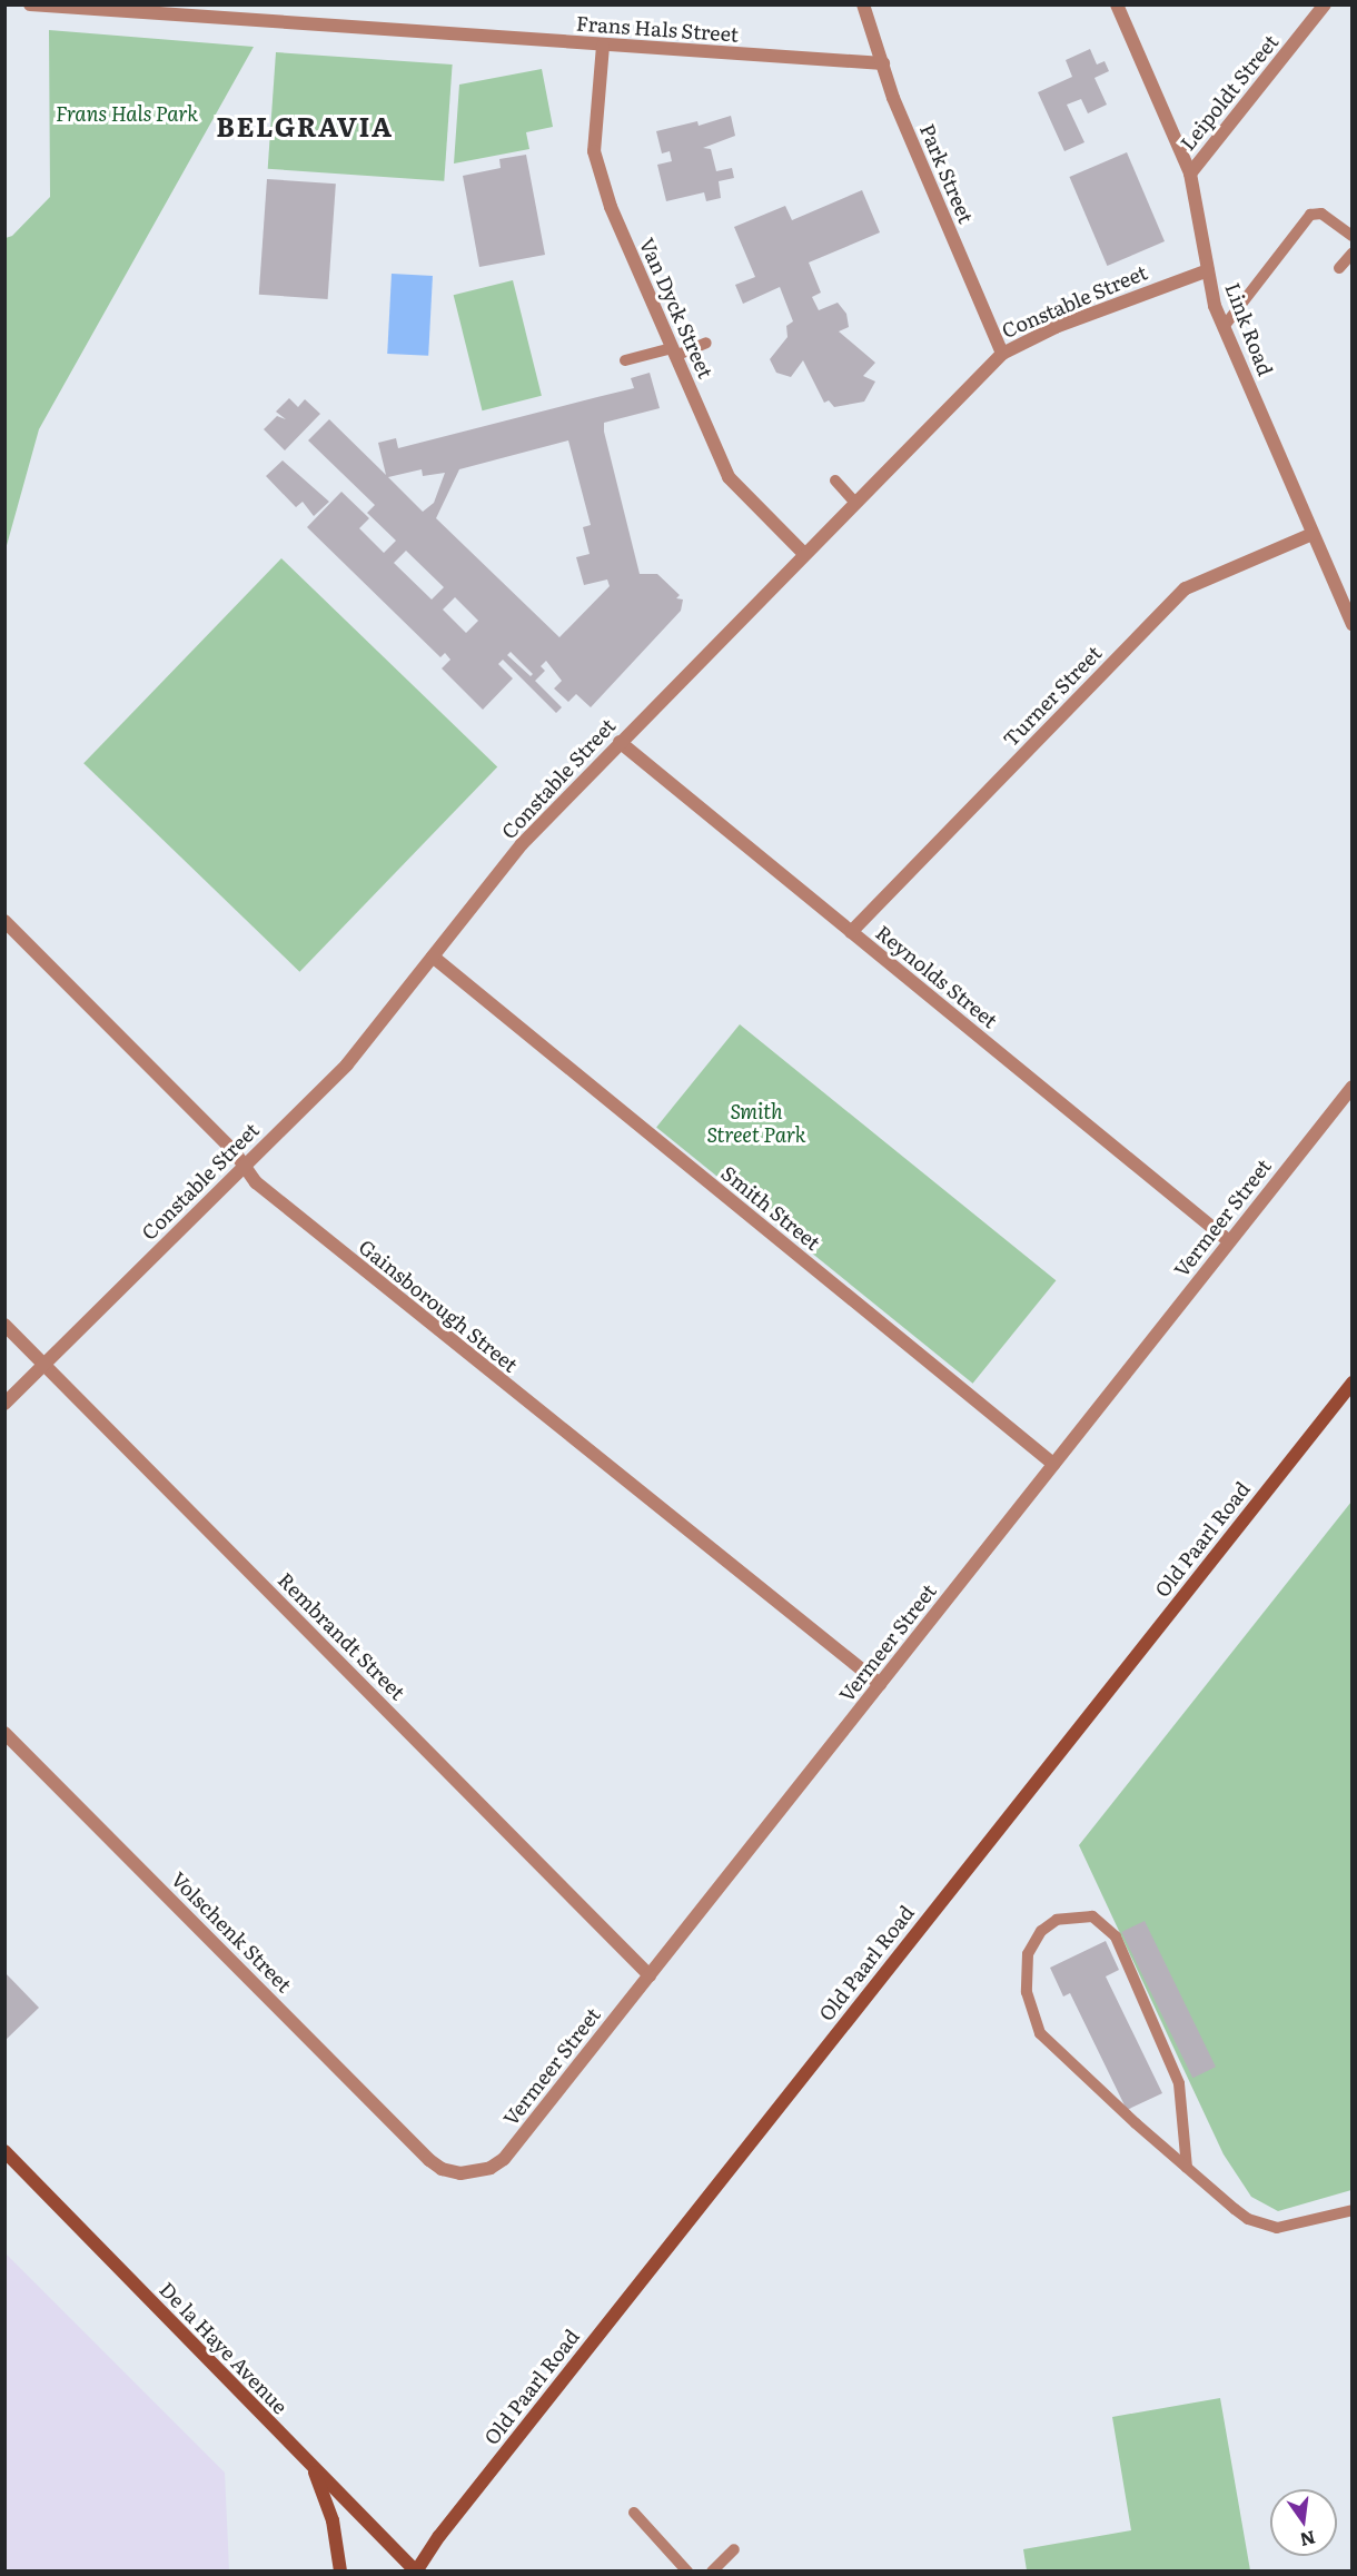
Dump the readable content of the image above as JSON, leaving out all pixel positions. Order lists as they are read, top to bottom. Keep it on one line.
{"streets":{"main road":["Old Paarl Road","De la Haye Avenue"],"street":["Frans Hals Street","Leipoldt Street","Park Street","Constable Street","Van Dyck Street","Link Road","Turner Street","Reynolds Street","Smith Street","Vermeer Street","Gainsborough Street","Rembrandt Street","Volschenk Street"]},"crossings":[["Frans Hals Street","Park Street"],["Frans Hals Street","Van Dyck Street"],["Leipoldt Street","Link Road"],["Park Street","Constable Street"],["Constable Street","Van Dyck Street"],["Constable Street","Link Road"],["Constable Street","Reynolds Street"],["Constable Street","Smith Street"],["Constable Street","Gainsborough Street"],["Constable Street","Rembrandt Street"],["Link Road","Turner Street"],["Turner Street","Reynolds Street"],["Reynolds Street","Vermeer Street"],["Smith Street","Vermeer Street"],["Vermeer Street","Gainsborough Street"],["Vermeer Street","Rembrandt Street"],["Vermeer Street","Volschenk Street"],["Old Paarl Road","De la Haye Avenue"]],"districts":["BELGRAVIA"],"parks":["Frans Hals Park","Smith Street Park"],"north":"bottom"}
